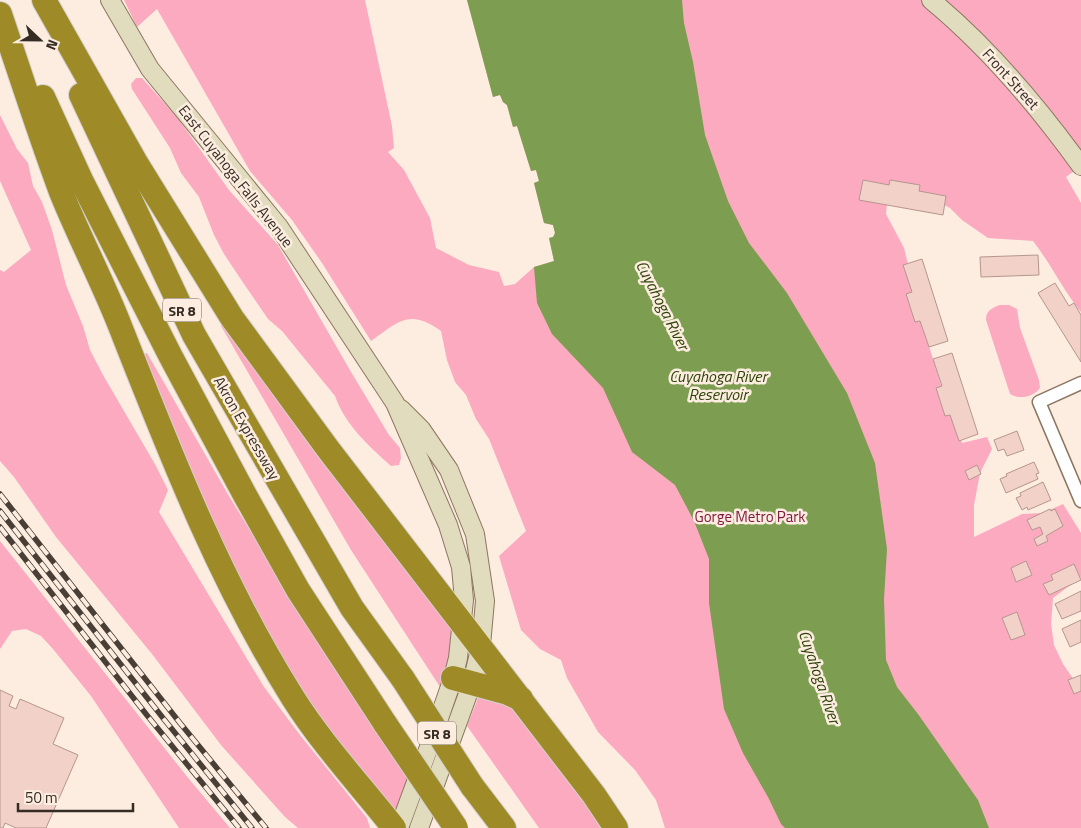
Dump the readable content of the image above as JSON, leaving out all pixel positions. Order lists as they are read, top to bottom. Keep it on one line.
{"streets":{"highway":["SR 8","Akron Expressway"],"street":["Front Street","East Cuyahoga Falls Avenue"]},"water":["Cuyahoga River","Cuyahoga River Reservoir"],"parks":["Gorge Metro Park"],"scale_bar":"50 m","north":"right"}
